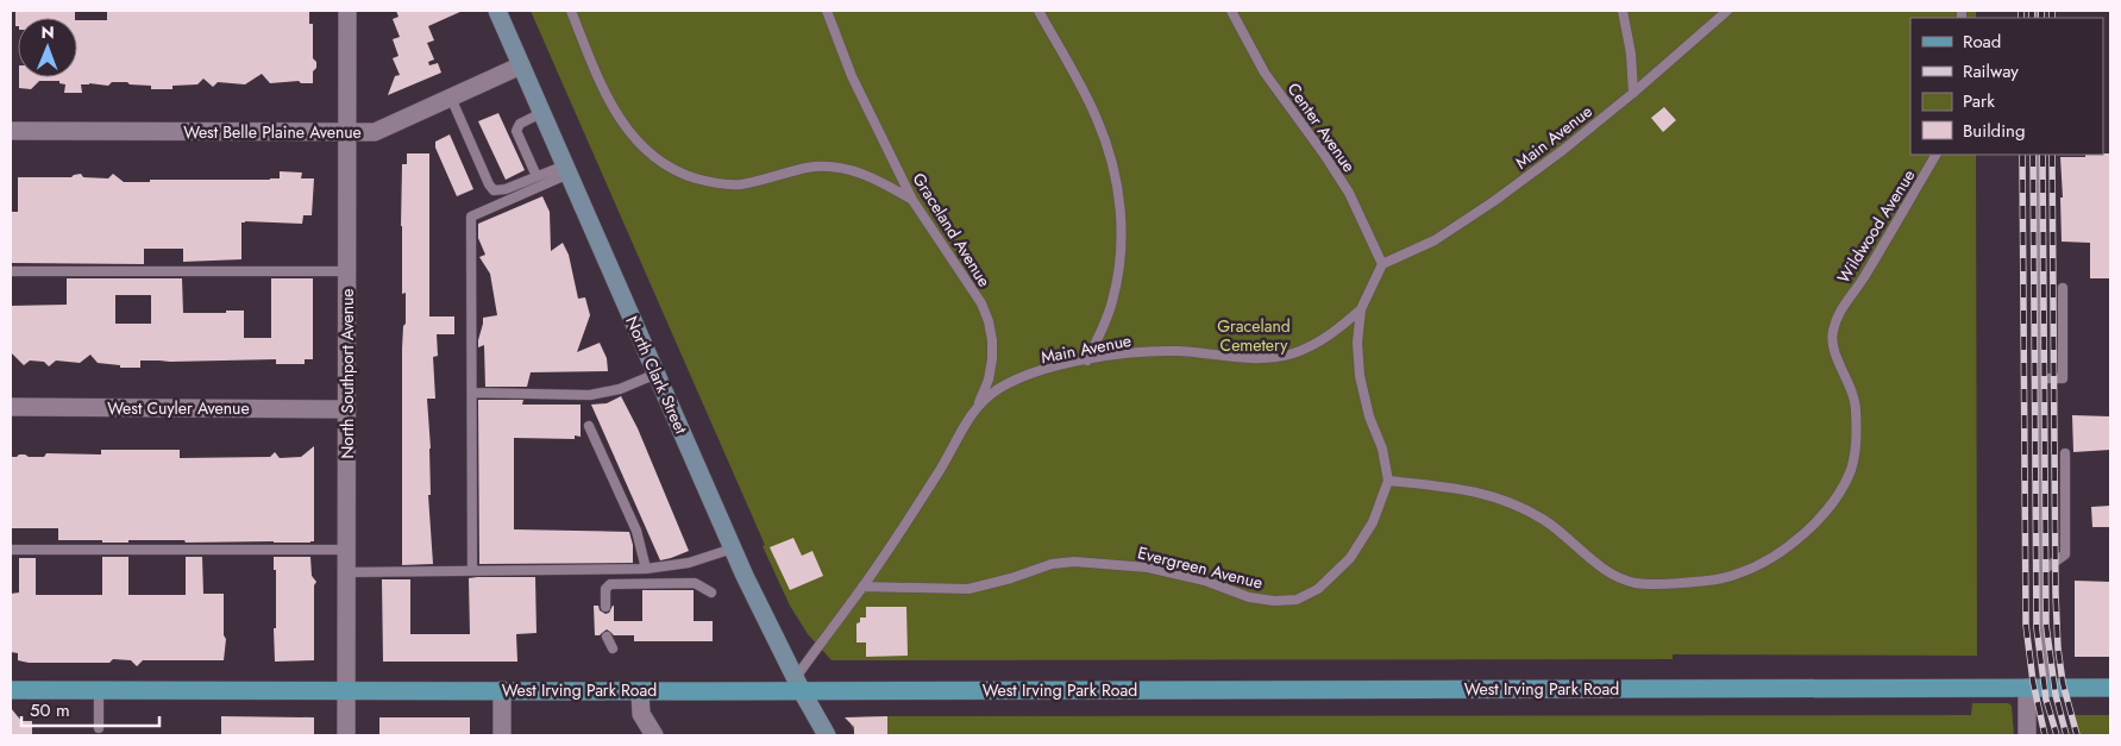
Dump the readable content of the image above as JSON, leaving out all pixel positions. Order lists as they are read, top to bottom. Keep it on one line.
{"streets":{"main road":["North Clark Street","West Irving Park Road"],"street":["West Belle Plaine Avenue","North Southport Avenue","West Cuyler Avenue"],"lane":["Center Avenue","Main Avenue","Wildwood Avenue","Graceland Avenue","Evergreen Avenue"]},"crossings":[["Center Avenue","Main Avenue"],["West Belle Plaine Avenue","North Southport Avenue"],["West Belle Plaine Avenue","North Clark Street"],["Main Avenue","Graceland Avenue"],["Main Avenue","North Clark Street"],["Main Avenue","Evergreen Avenue"],["Main Avenue","West Irving Park Road"],["Wildwood Avenue","Evergreen Avenue"],["North Southport Avenue","West Cuyler Avenue"],["North Southport Avenue","West Irving Park Road"],["North Clark Street","West Irving Park Road"]],"parks":["Graceland Cemetery"],"legend":["Road","Railway","Park","Building"],"scale_bar":"50 m","north":"top"}
